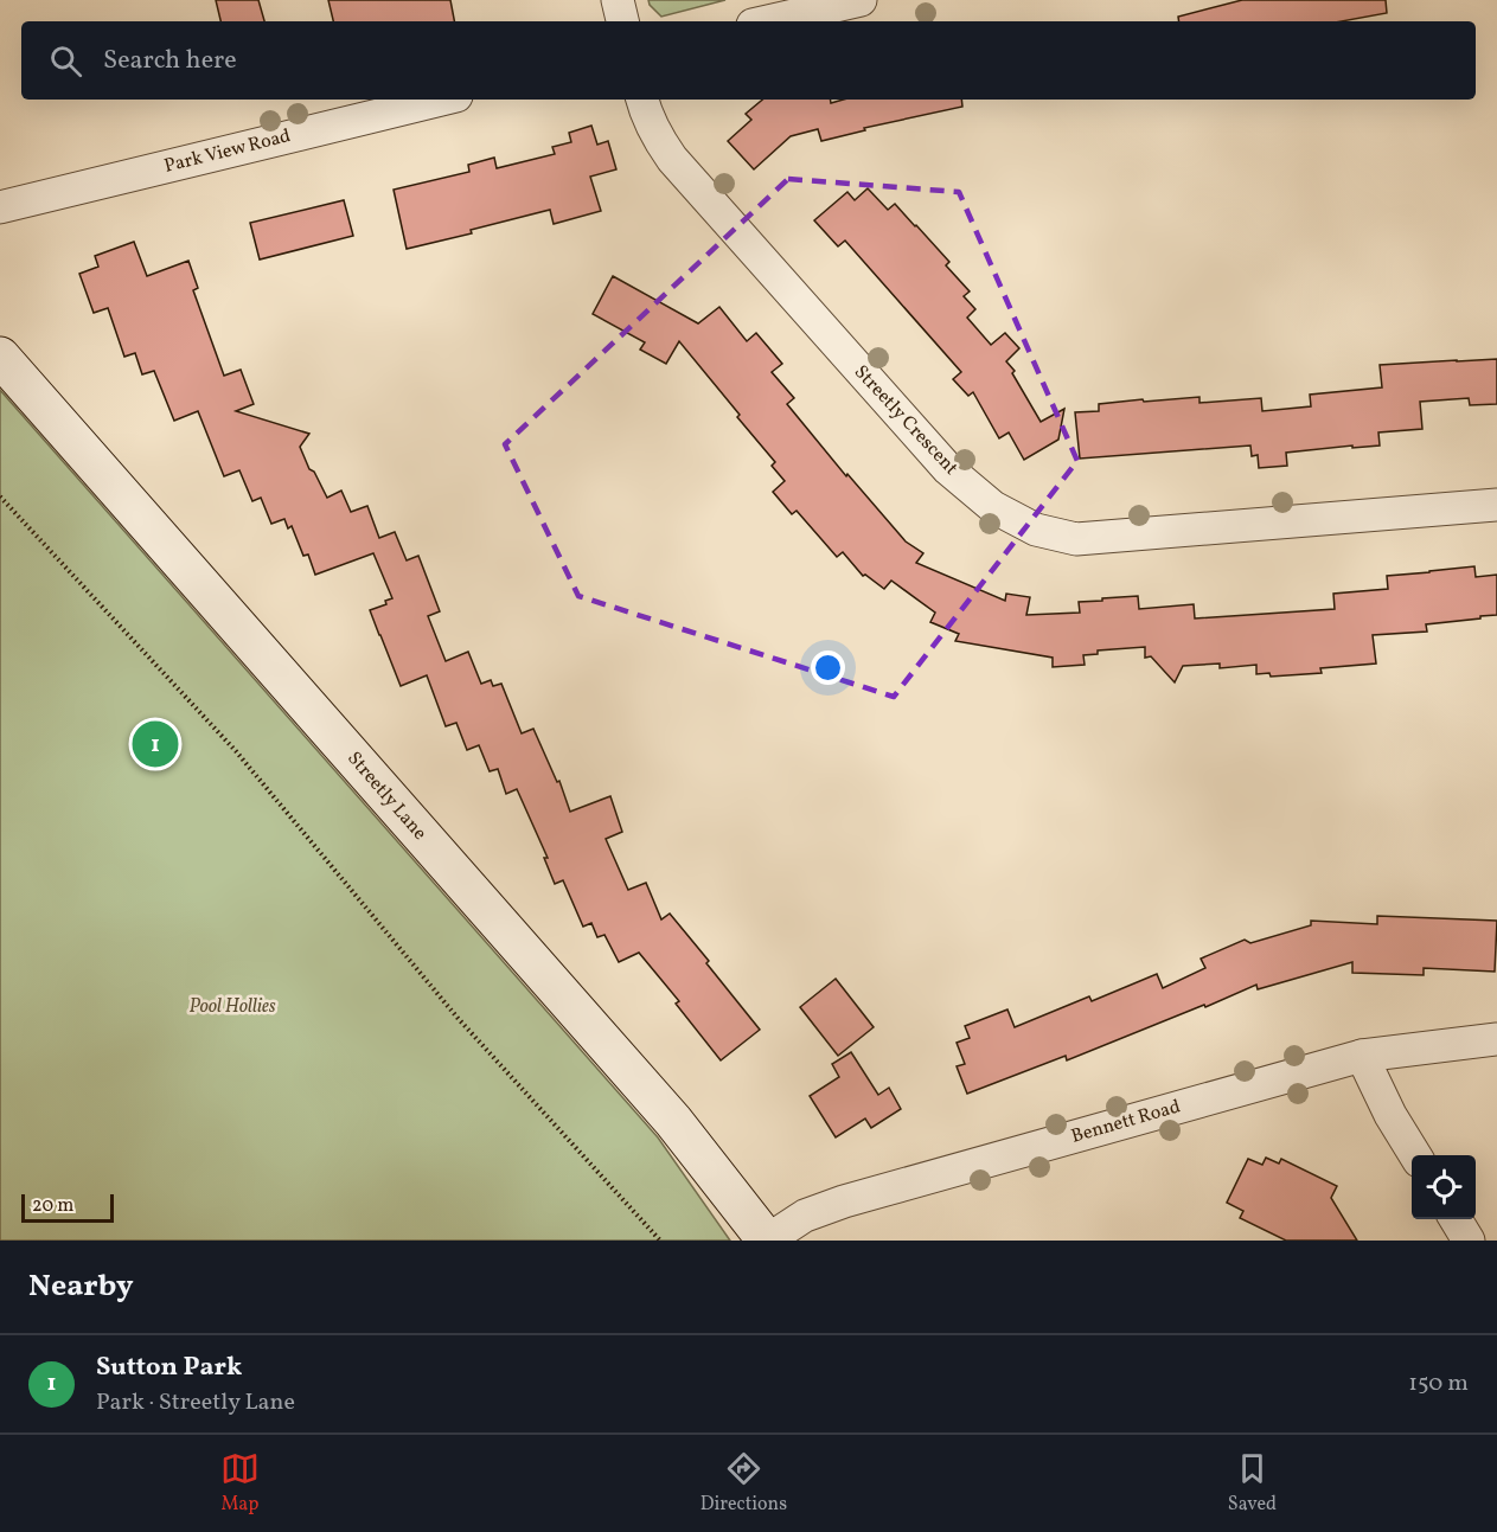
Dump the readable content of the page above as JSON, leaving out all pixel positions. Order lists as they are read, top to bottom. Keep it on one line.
{"streets":{"main road":["Streetly Lane"],"street":["Park View Road","Streetly Crescent","Bennett Road"]},"crossings":[["Streetly Lane","Bennett Road"]],"parks":["Pool Hollies"],"scale_bar":"20 m","page":{"search":"Search here","pins":"1","scale":"20 m","heading":"Nearby","list":[{"mark":"1","name":"Sutton Park","note":"Park · Streetly Lane","value":"150 m"}],"nav":["Map","Directions","Saved"]}}
